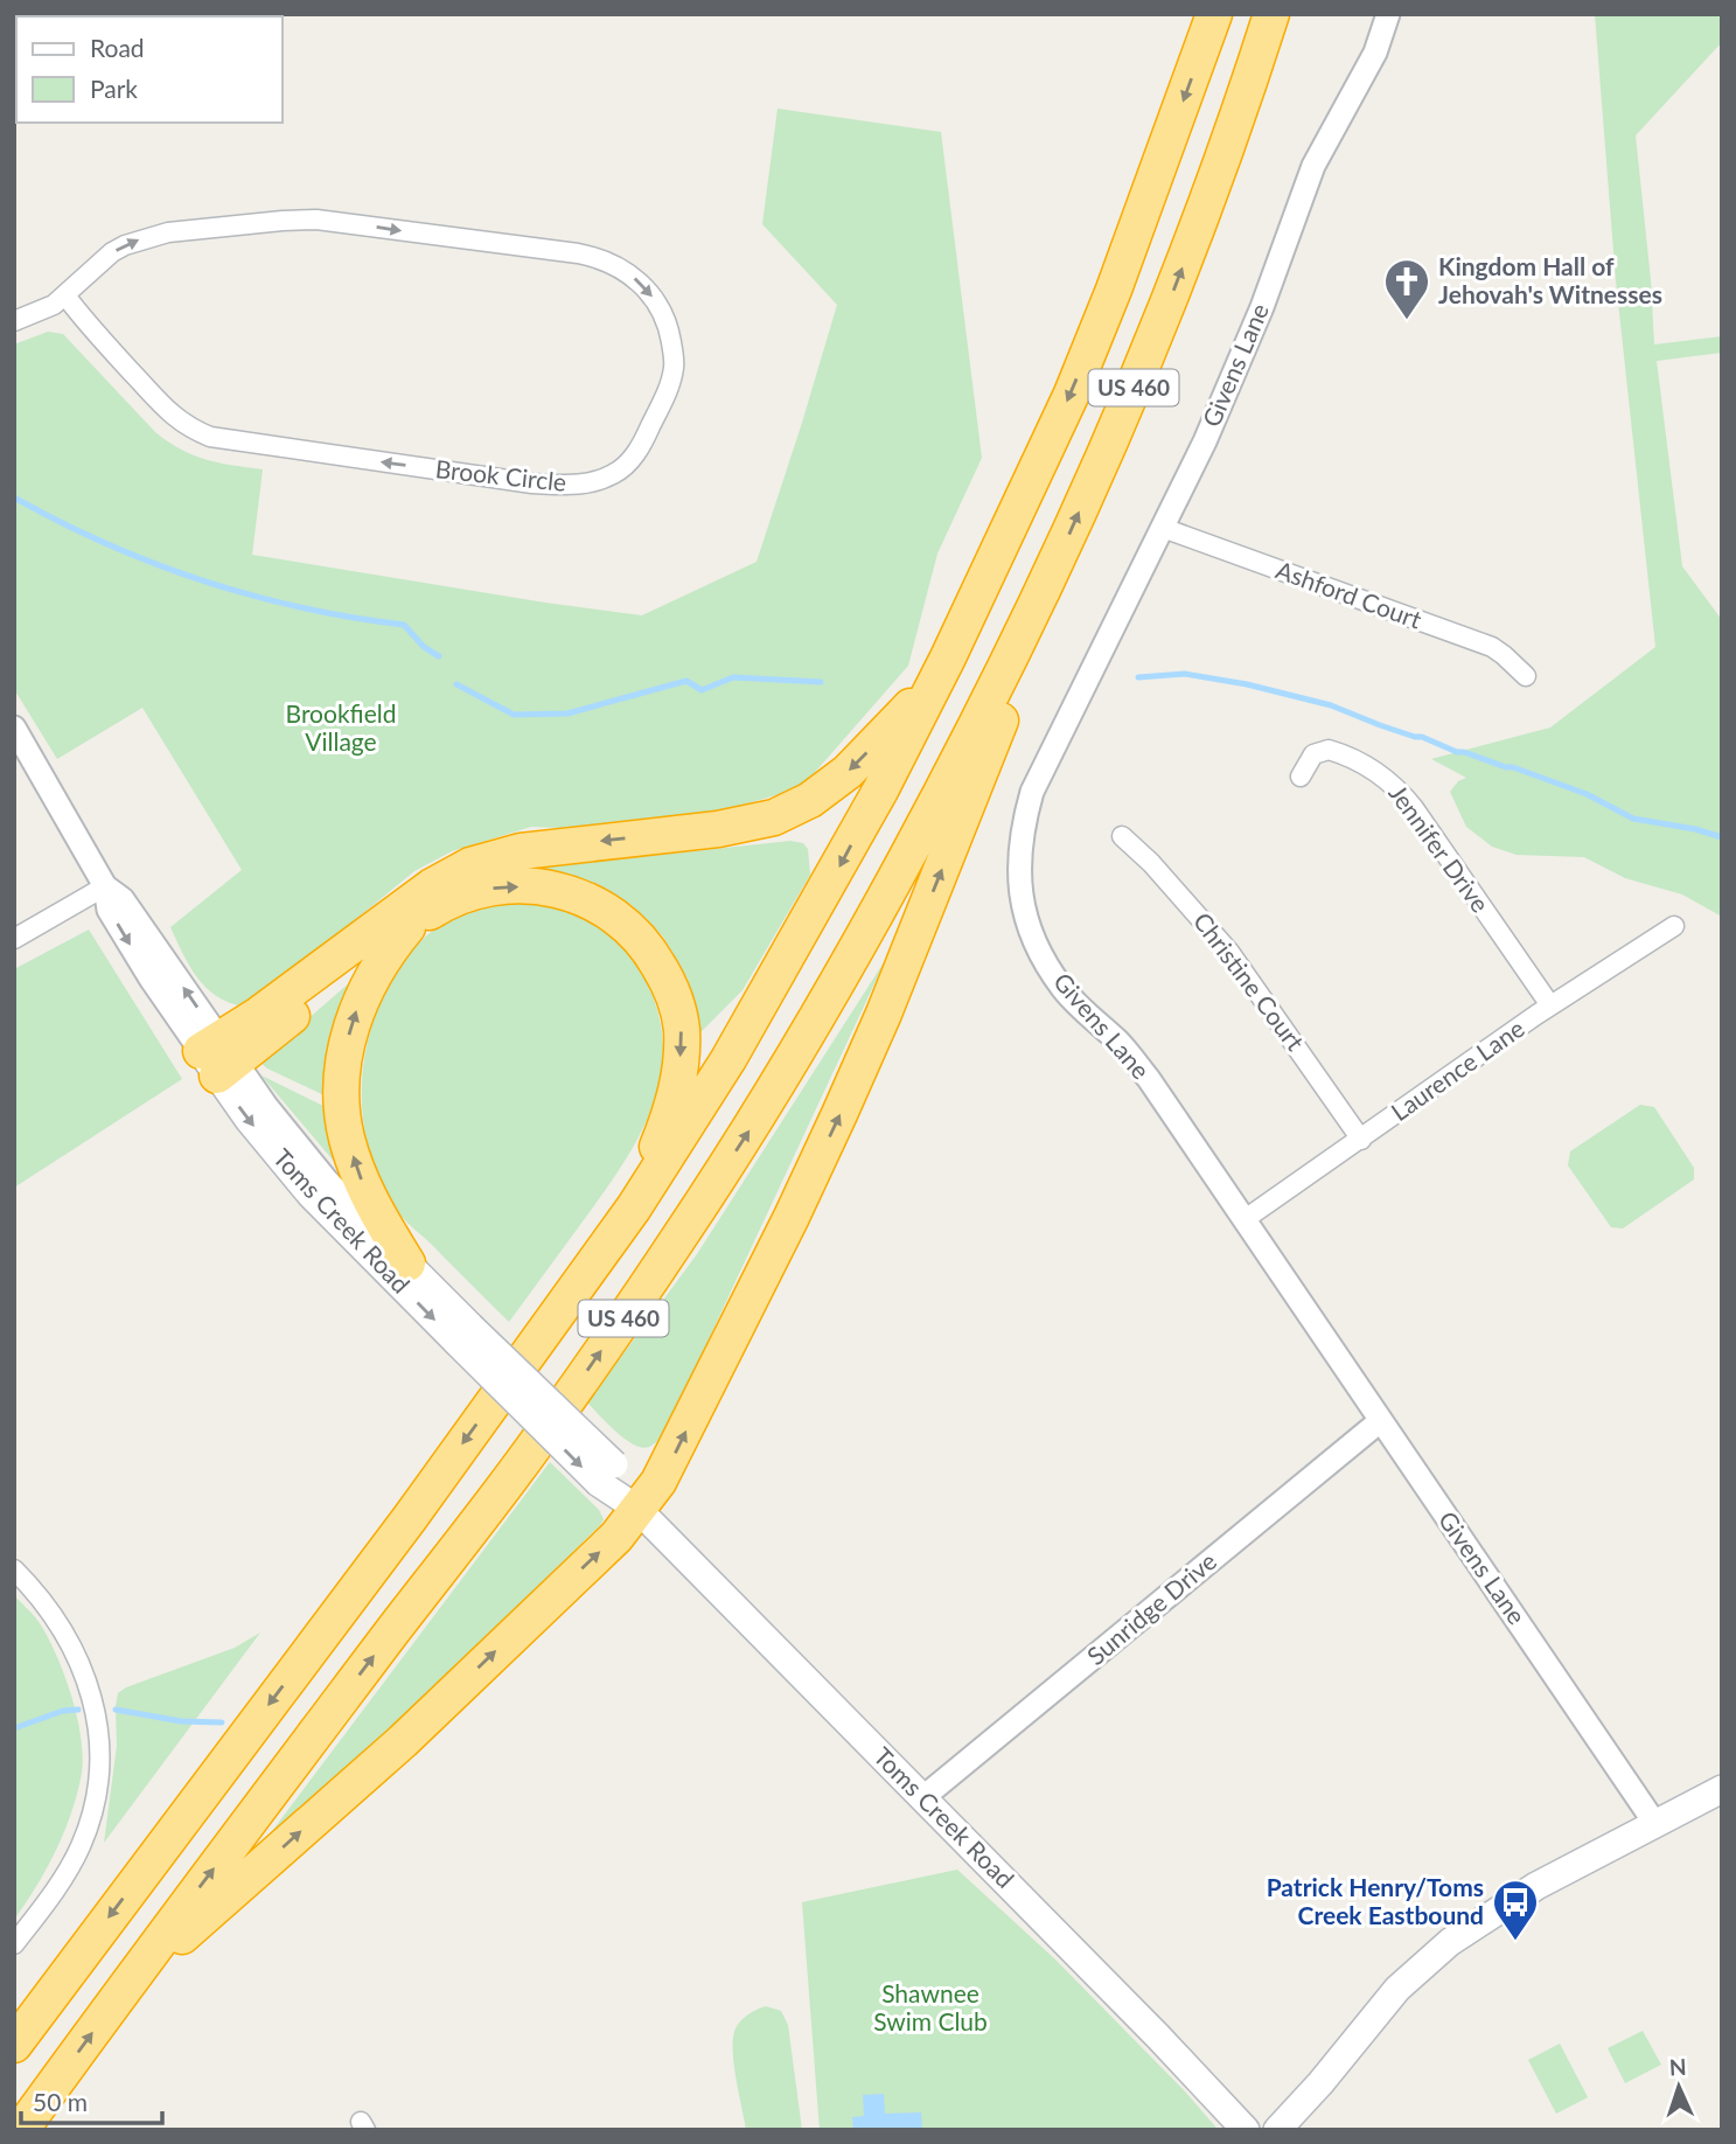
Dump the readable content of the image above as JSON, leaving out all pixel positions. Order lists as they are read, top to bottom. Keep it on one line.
{"streets":{"highway":["US 460"],"main road":["Toms Creek Road"],"street":["Givens Lane","Brook Circle","Ashford Court","Jennifer Drive","Christine Court","Laurence Lane","Sunridge Drive"]},"crossings":[["Givens Lane","Ashford Court"],["Givens Lane","Laurence Lane"],["Givens Lane","Sunridge Drive"],["Jennifer Drive","Laurence Lane"],["Christine Court","Laurence Lane"],["Toms Creek Road","Sunridge Drive"]],"parks":["Brookfield Village","Shawnee Swim Club"],"places":{"church":["Kingdom Hall of Jehovah's Witnesses"],"bus stop":["Patrick Henry/Toms Creek Eastbound"]},"legend":["Road","Park"],"scale_bar":"50 m","north":"top"}
